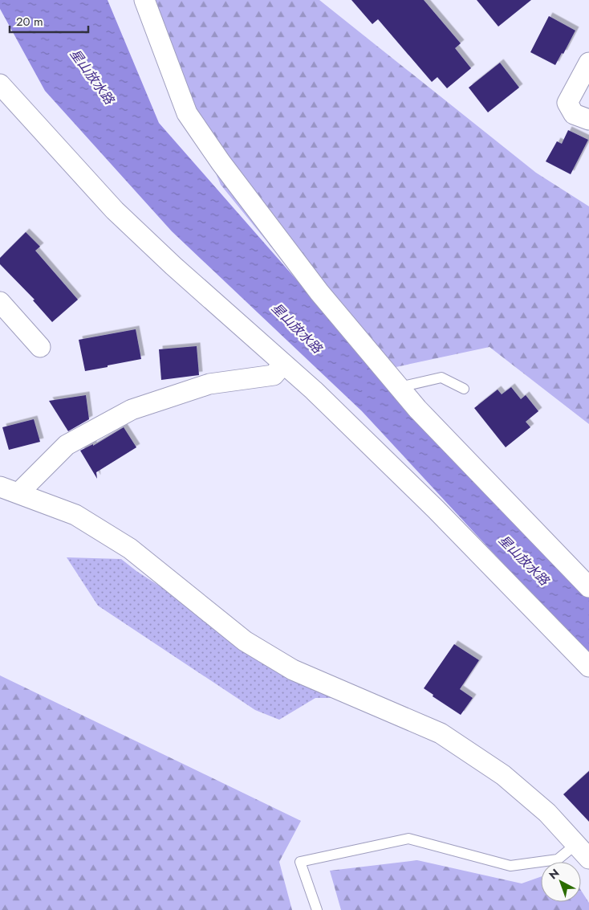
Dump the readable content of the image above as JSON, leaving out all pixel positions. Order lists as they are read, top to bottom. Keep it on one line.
{"water":["星山放水路"],"scale_bar":"20 m","north":"top left"}
